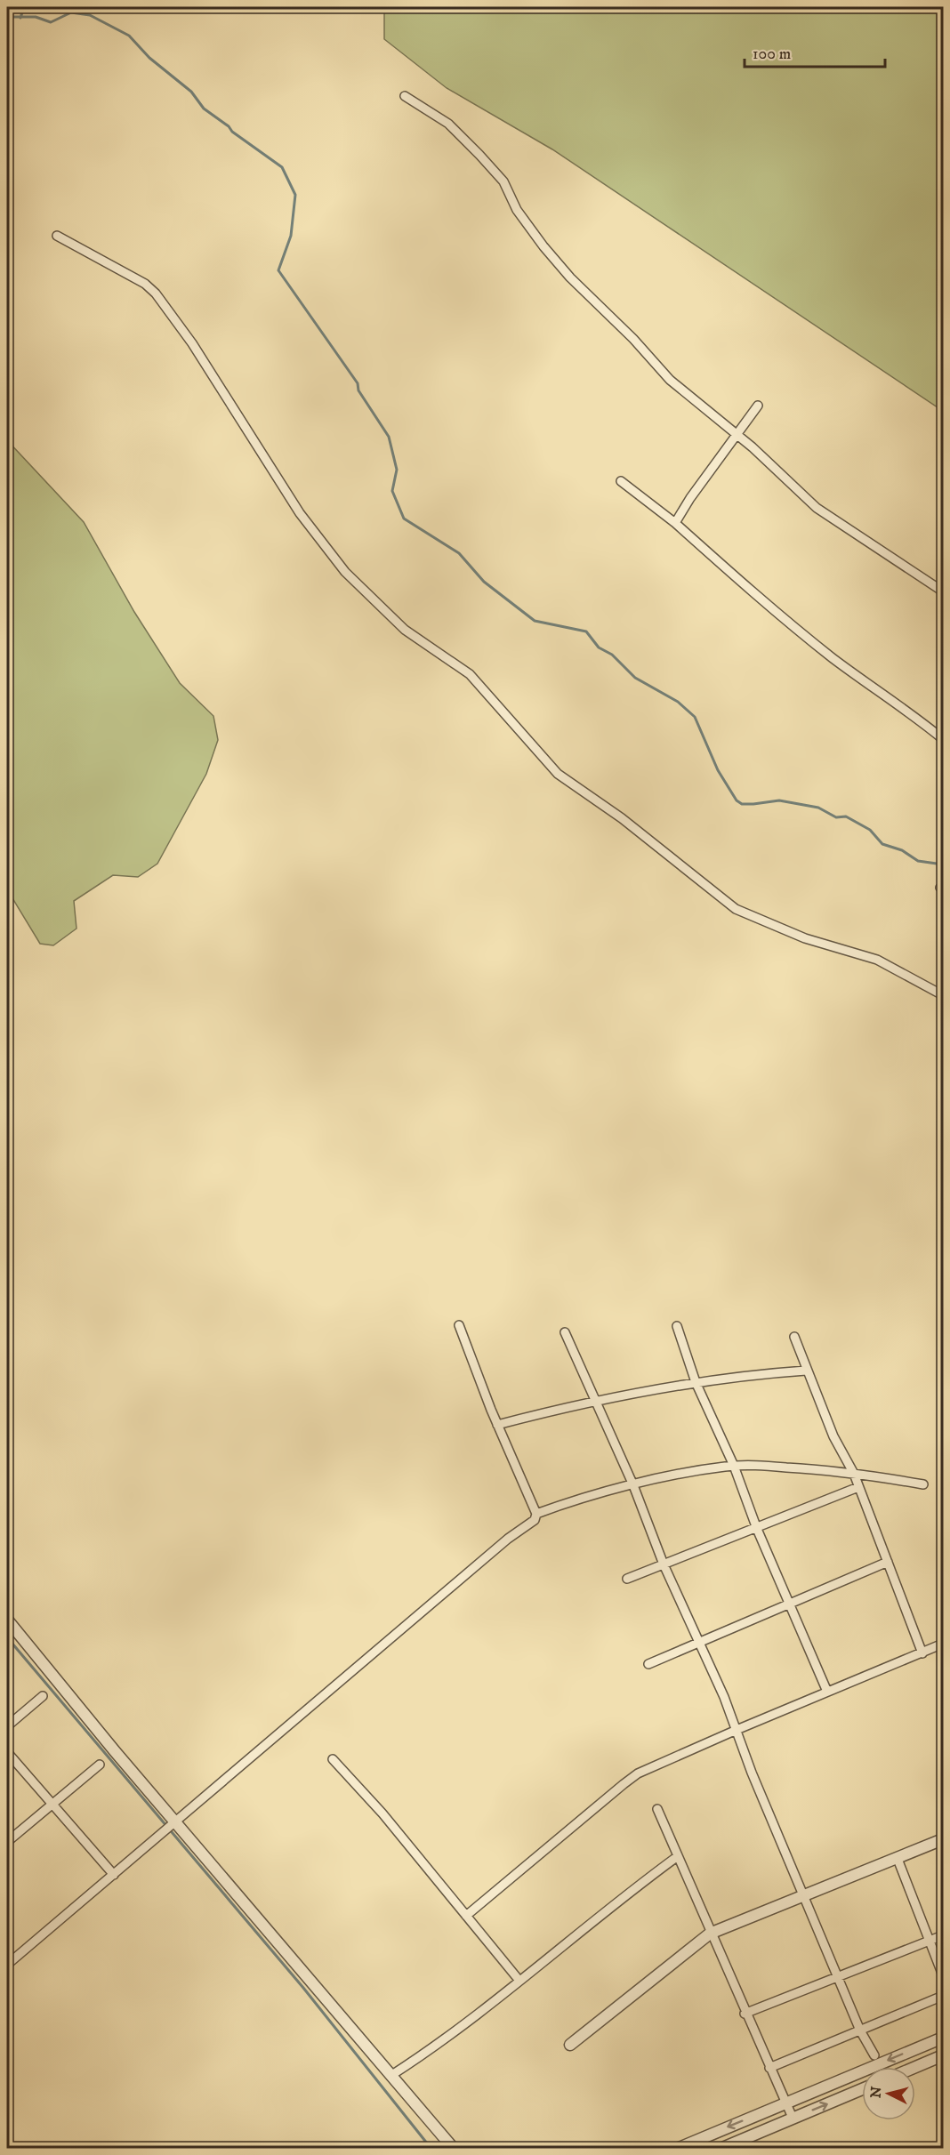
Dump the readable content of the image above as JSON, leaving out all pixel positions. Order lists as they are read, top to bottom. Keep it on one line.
{"scale_bar":"100 m","north":"left"}
